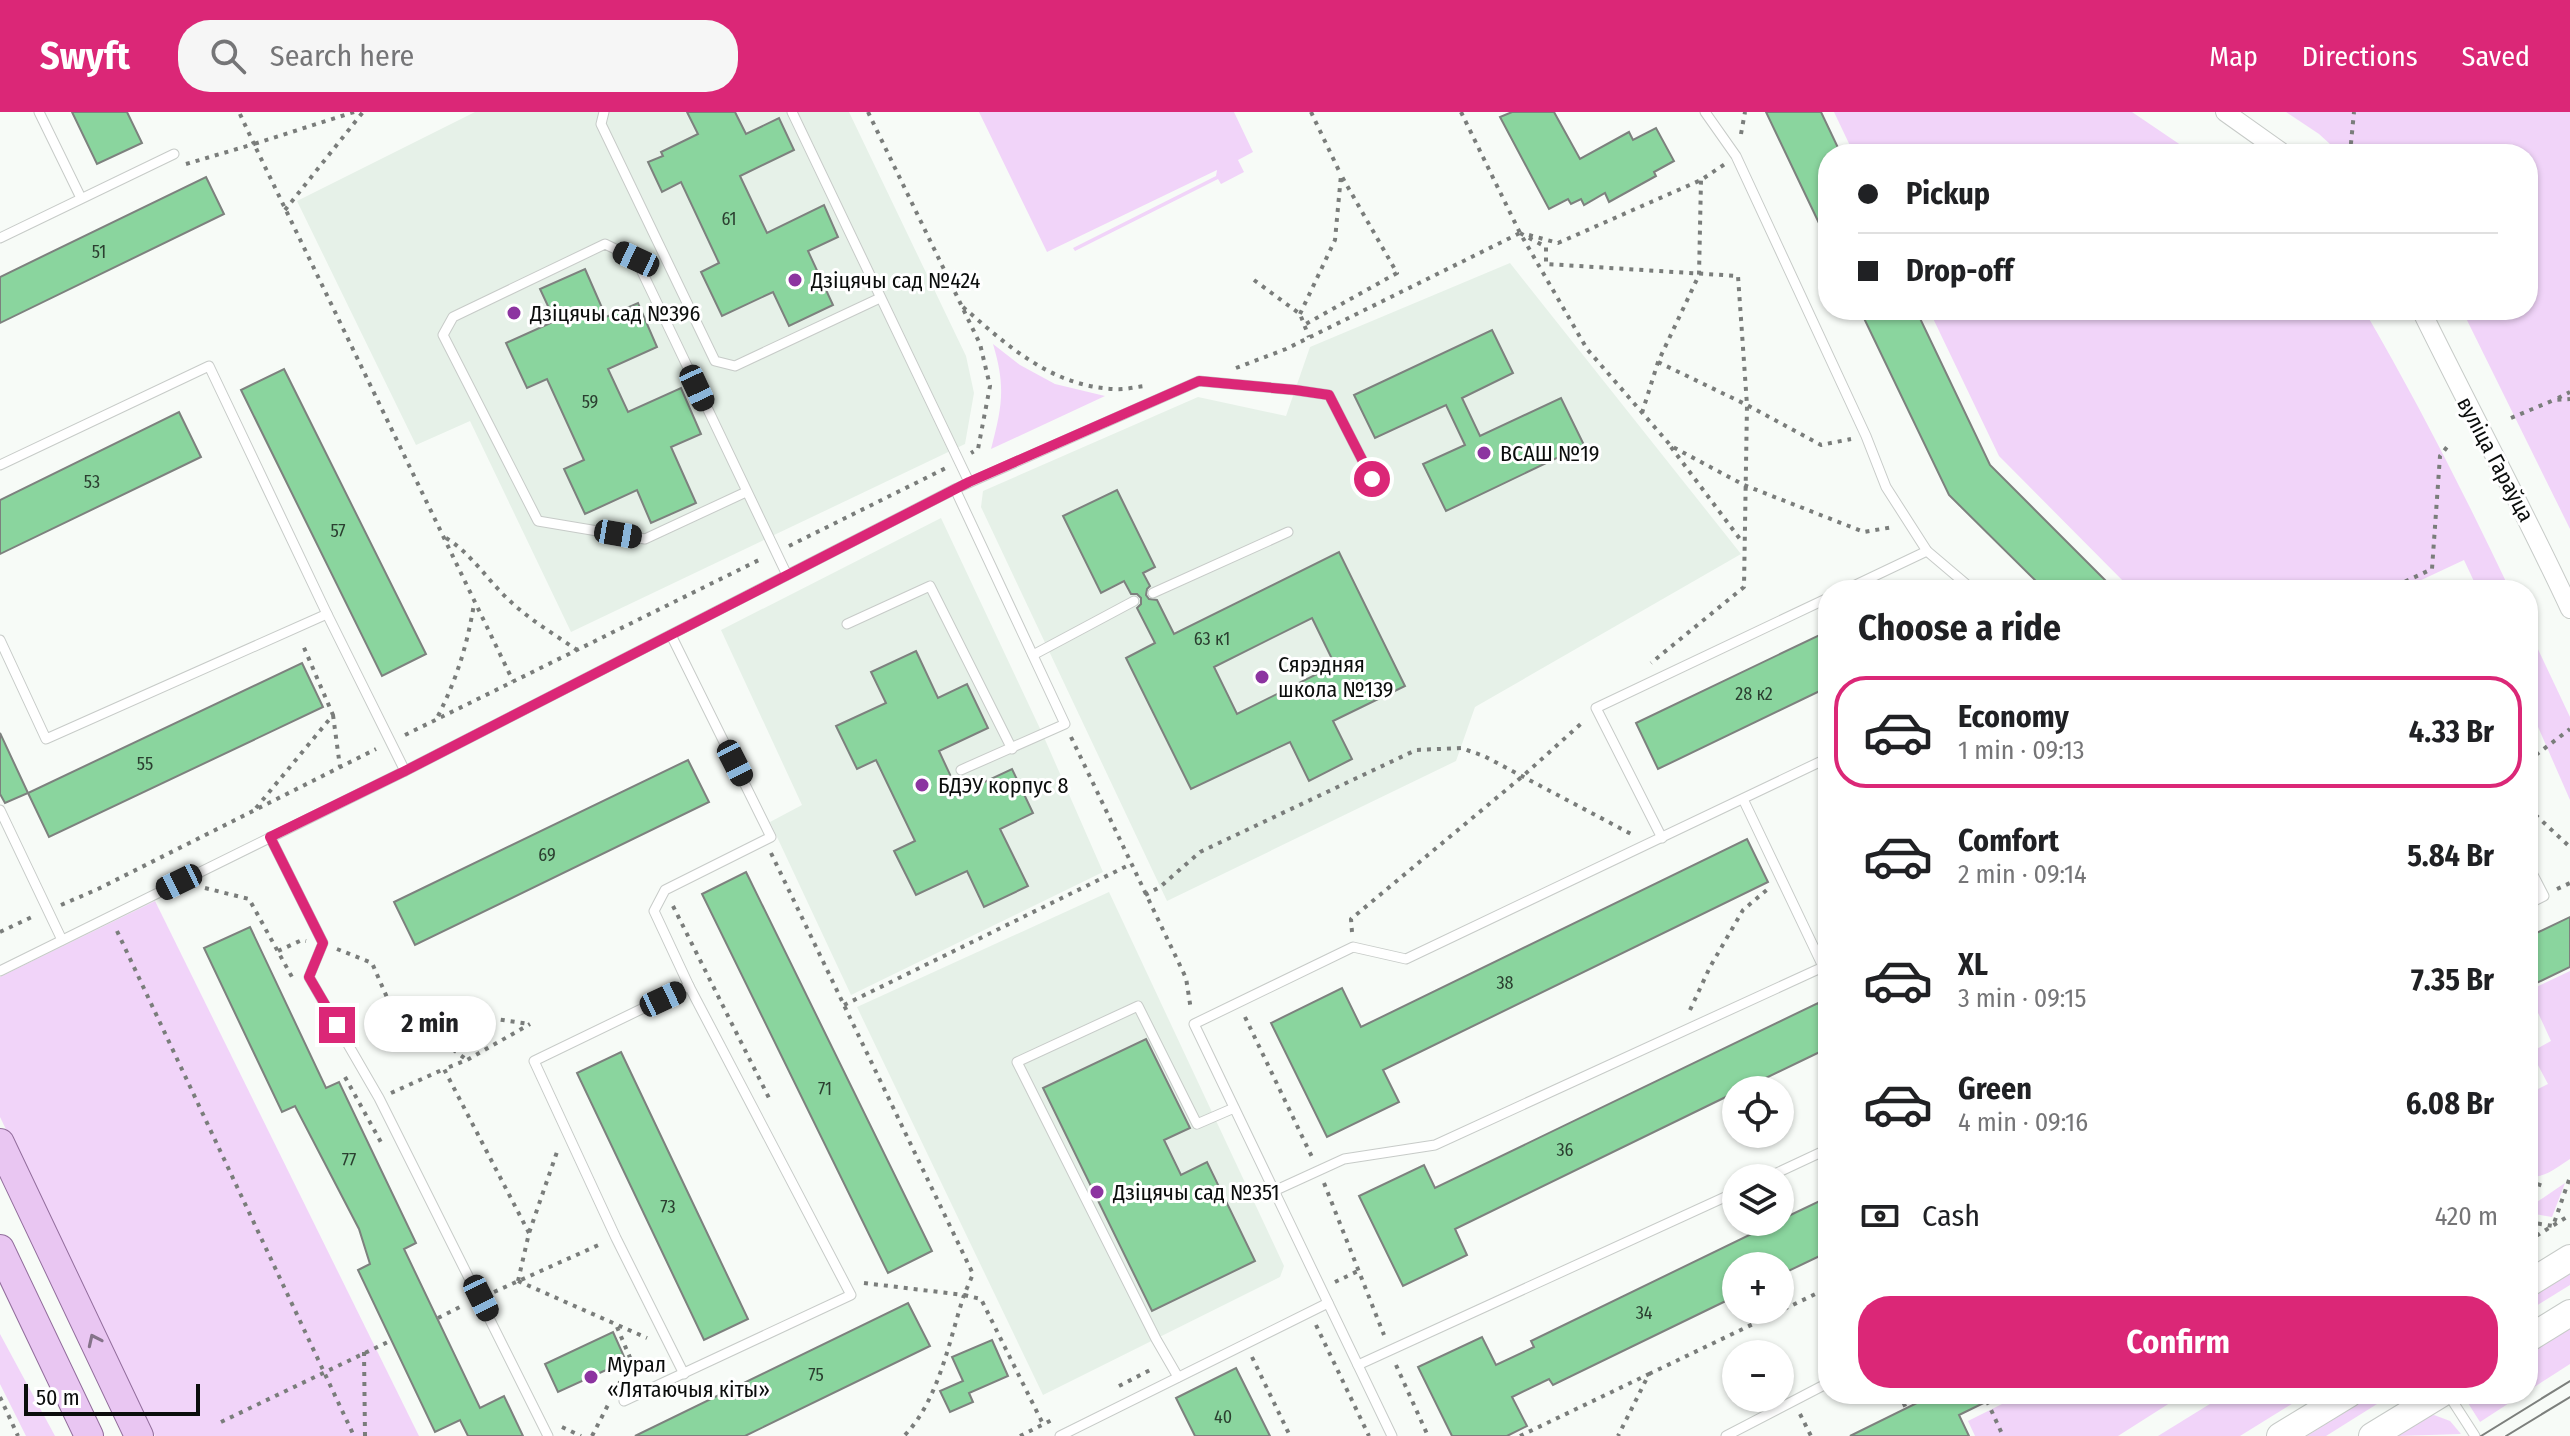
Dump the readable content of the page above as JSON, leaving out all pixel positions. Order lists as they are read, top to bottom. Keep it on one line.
{"streets":{"street":["вуліца Гараўца"]},"places":["Дзіцячы сад №424","Дзіцячы сад №396","ВСАШ №19","Сярэдняя школа №139","БДЭУ корпус 8","Дзіцячы сад №351","Мурал «Лятаючыя кіты»"],"house_numbers":["61","51","59","53","57","63 к1","28 к2","55","69","38","71","36","77","73","34","75","40"],"scale_bar":"50 m","page":{"header":"Swyft","search":"Search here","nav":["Map","Directions","Saved"],"banner":["Pickup","Drop-off"],"heading":"Choose a ride","list":[{"name":"Economy","note":"1 min · 09:13","value":"4.33 Br"},{"name":"Comfort","note":"2 min · 09:14","value":"5.84 Br"},{"name":"XL","note":"3 min · 09:15","value":"7.35 Br"},{"name":"Green","note":"4 min · 09:16","value":"6.08 Br"}],"bubble":"2 min","map_buttons":["+","−"],"pay":["Cash","420 m"],"buttons":"Confirm","scale":"50 m"}}
